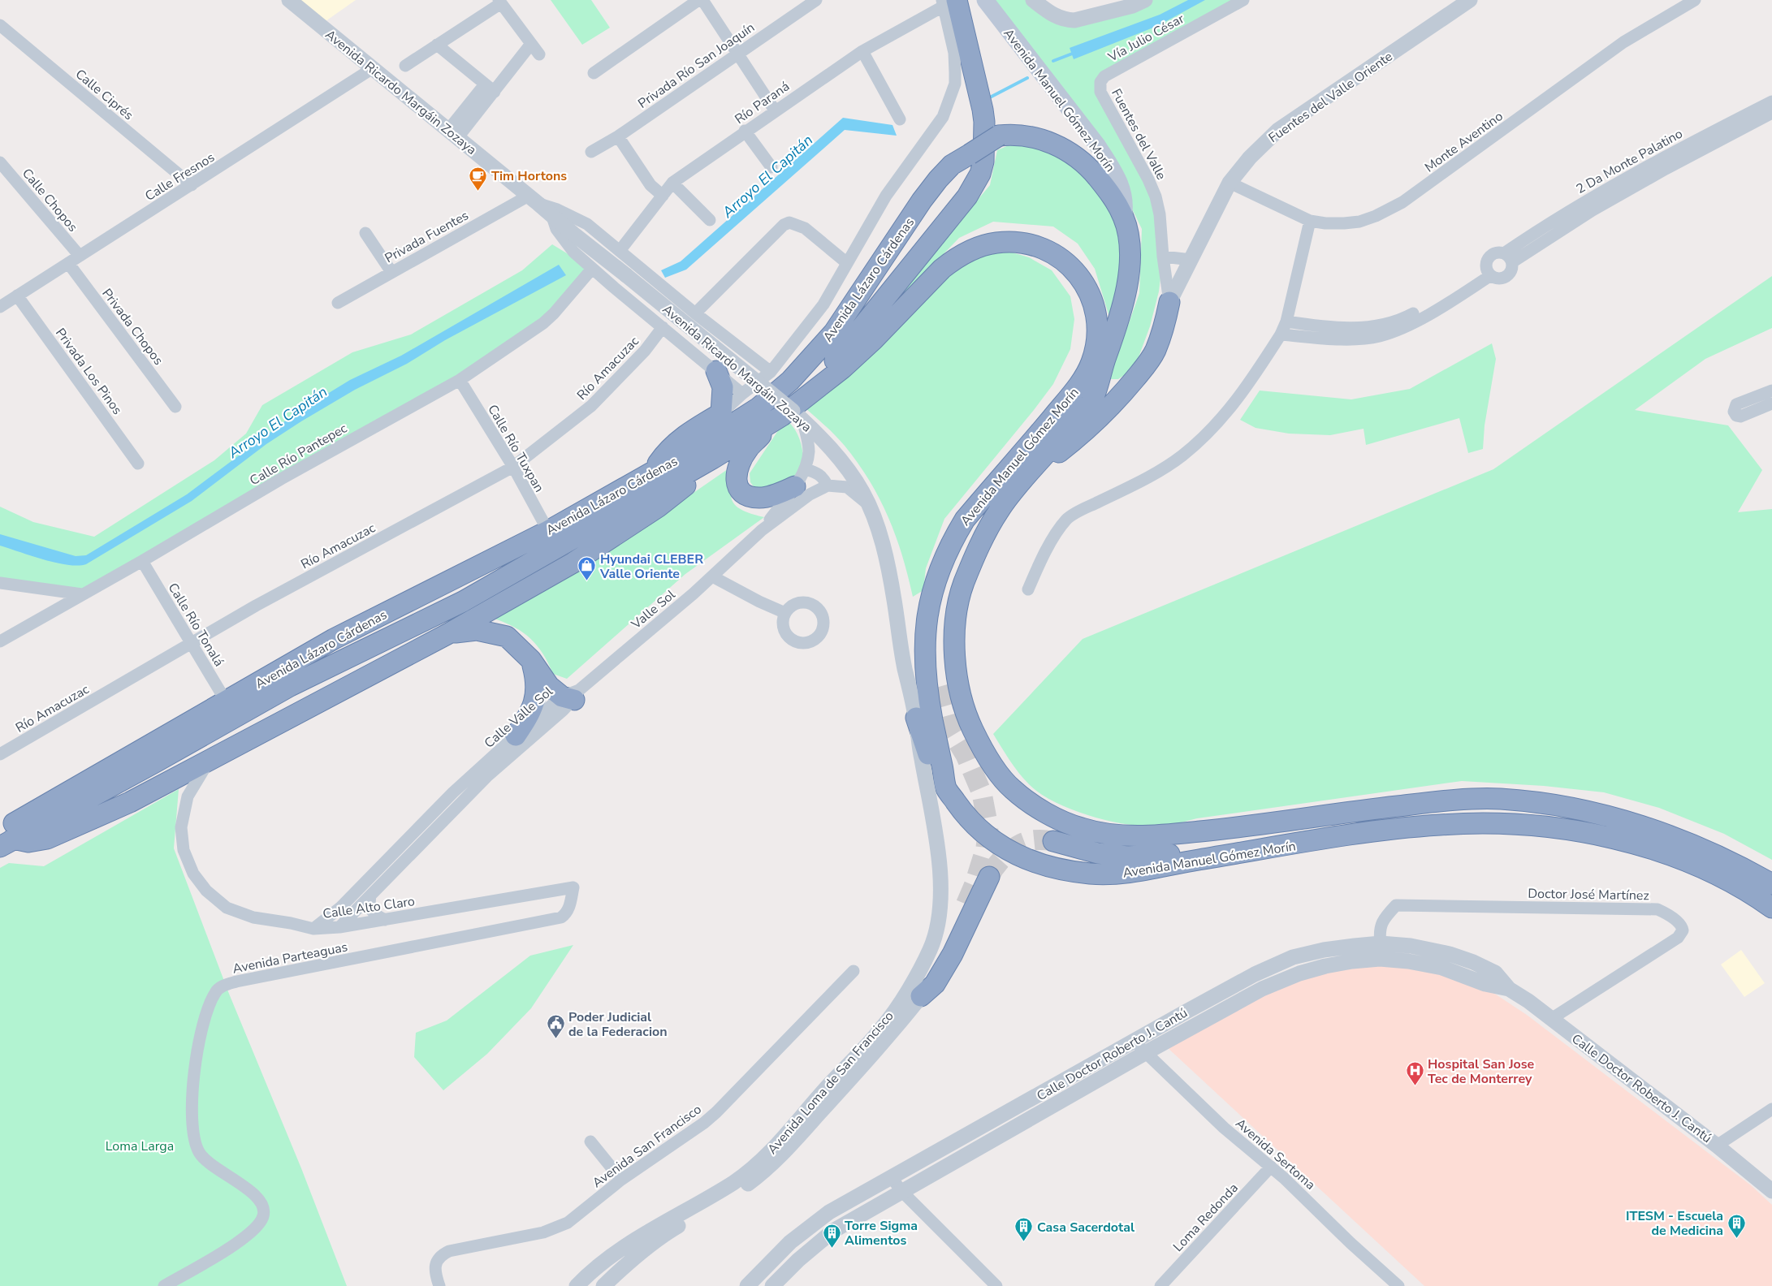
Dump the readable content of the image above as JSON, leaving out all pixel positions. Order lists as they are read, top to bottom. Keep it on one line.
{"streets":{"highway":["Avenida Manuel Gómez Morín","Avenida Lázaro Cárdenas"],"street":["Vía Julio César","Privada Río San Joaquín","Avenida Ricardo Margáin Zozaya","Calle Ciprés","Fuentes del Valle Oriente","Río Paraná","Fuentes del Valle","Monte Aventino","2 Da Monte Palatino","Calle Fresnos","Calle Chopos","Privada Fuentes","Privada Chopos","Río Amacuzac","Privada Los Pinos","Calle Río Tuxpan","Calle Río Pantepec","Valle Sol","Calle Río Tonalá","Calle Valle Sol","Doctor José Martínez","Calle Alto Claro","Avenida Parteaguas","Calle Doctor Roberto J. Cantú","Avenida Loma de San Francisco","Avenida San Francisco","Avenida Sertoma","Loma Redonda"]},"crossings":[["Vía Julio César","Fuentes del Valle"],["Avenida Ricardo Margáin Zozaya","Avenida Manuel Gómez Morín"],["Avenida Ricardo Margáin Zozaya","Calle Fresnos"],["Avenida Ricardo Margáin Zozaya","Privada Fuentes"],["Avenida Ricardo Margáin Zozaya","Avenida Lázaro Cárdenas"],["Avenida Ricardo Margáin Zozaya","Río Amacuzac"],["Avenida Ricardo Margáin Zozaya","Calle Río Pantepec"],["Avenida Ricardo Margáin Zozaya","Valle Sol"],["Avenida Ricardo Margáin Zozaya","Avenida Loma de San Francisco"],["Calle Ciprés","Calle Fresnos"],["Fuentes del Valle Oriente","Fuentes del Valle"],["Fuentes del Valle Oriente","Monte Aventino"],["Avenida Manuel Gómez Morín","Avenida Lázaro Cárdenas"],["Avenida Manuel Gómez Morín","Valle Sol"],["Calle Fresnos","Calle Chopos"],["Calle Fresnos","Privada Chopos"],["Calle Fresnos","Privada Los Pinos"],["Avenida Lázaro Cárdenas","Calle Río Tuxpan"],["Avenida Lázaro Cárdenas","Valle Sol"],["Avenida Lázaro Cárdenas","Calle Río Tonalá"],["Río Amacuzac","Calle Río Tuxpan"],["Río Amacuzac","Calle Río Tonalá"],["Calle Río Tuxpan","Calle Río Pantepec"],["Calle Río Pantepec","Calle Río Tonalá"],["Valle Sol","Calle Valle Sol"],["Calle Valle Sol","Calle Alto Claro"],["Doctor José Martínez","Calle Doctor Roberto J. Cantú"],["Calle Alto Claro","Avenida Parteaguas"],["Calle Doctor Roberto J. Cantú","Avenida Sertoma"],["Avenida Sertoma","Loma Redonda"]],"water":["Arroyo El Capitán"],"parks":["Loma Larga"],"places":{"cafe":["Tim Hortons"],"shop":["Hyundai CLEBER Valle Oriente"],"public building":["Poder Judicial de la Federacion"],"hospital":["Hospital San Jose Tec de Monterrey"],"building":["ITESM - Escuela de Medicina","Casa Sacerdotal","Torre Sigma Alimentos"]}}
